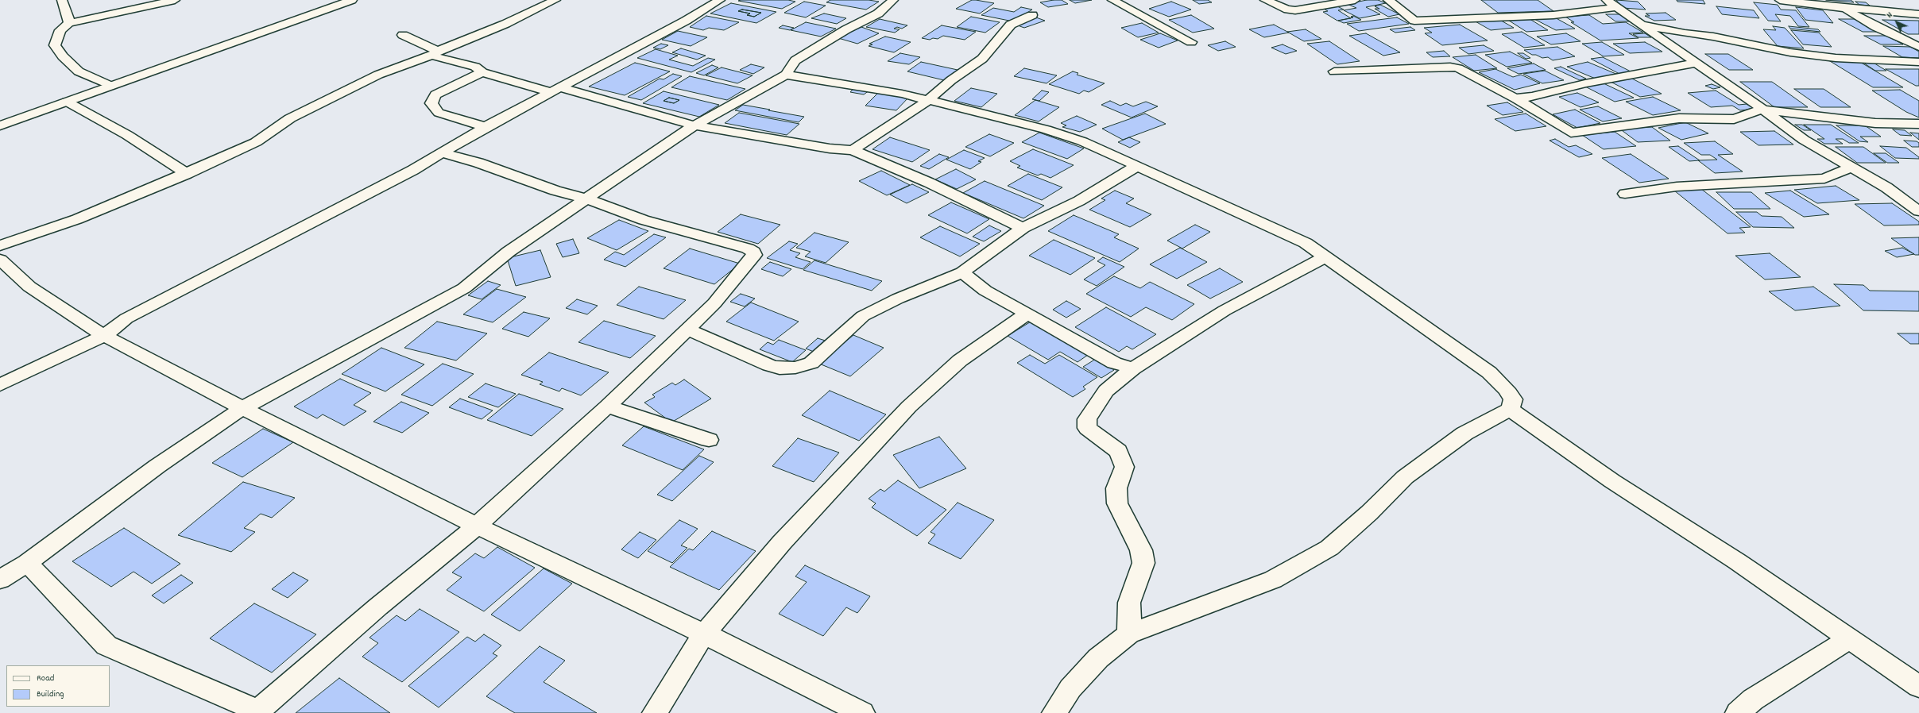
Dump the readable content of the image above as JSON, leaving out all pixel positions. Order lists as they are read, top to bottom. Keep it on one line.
{"legend":["Road","Building"],"north":"top left"}
